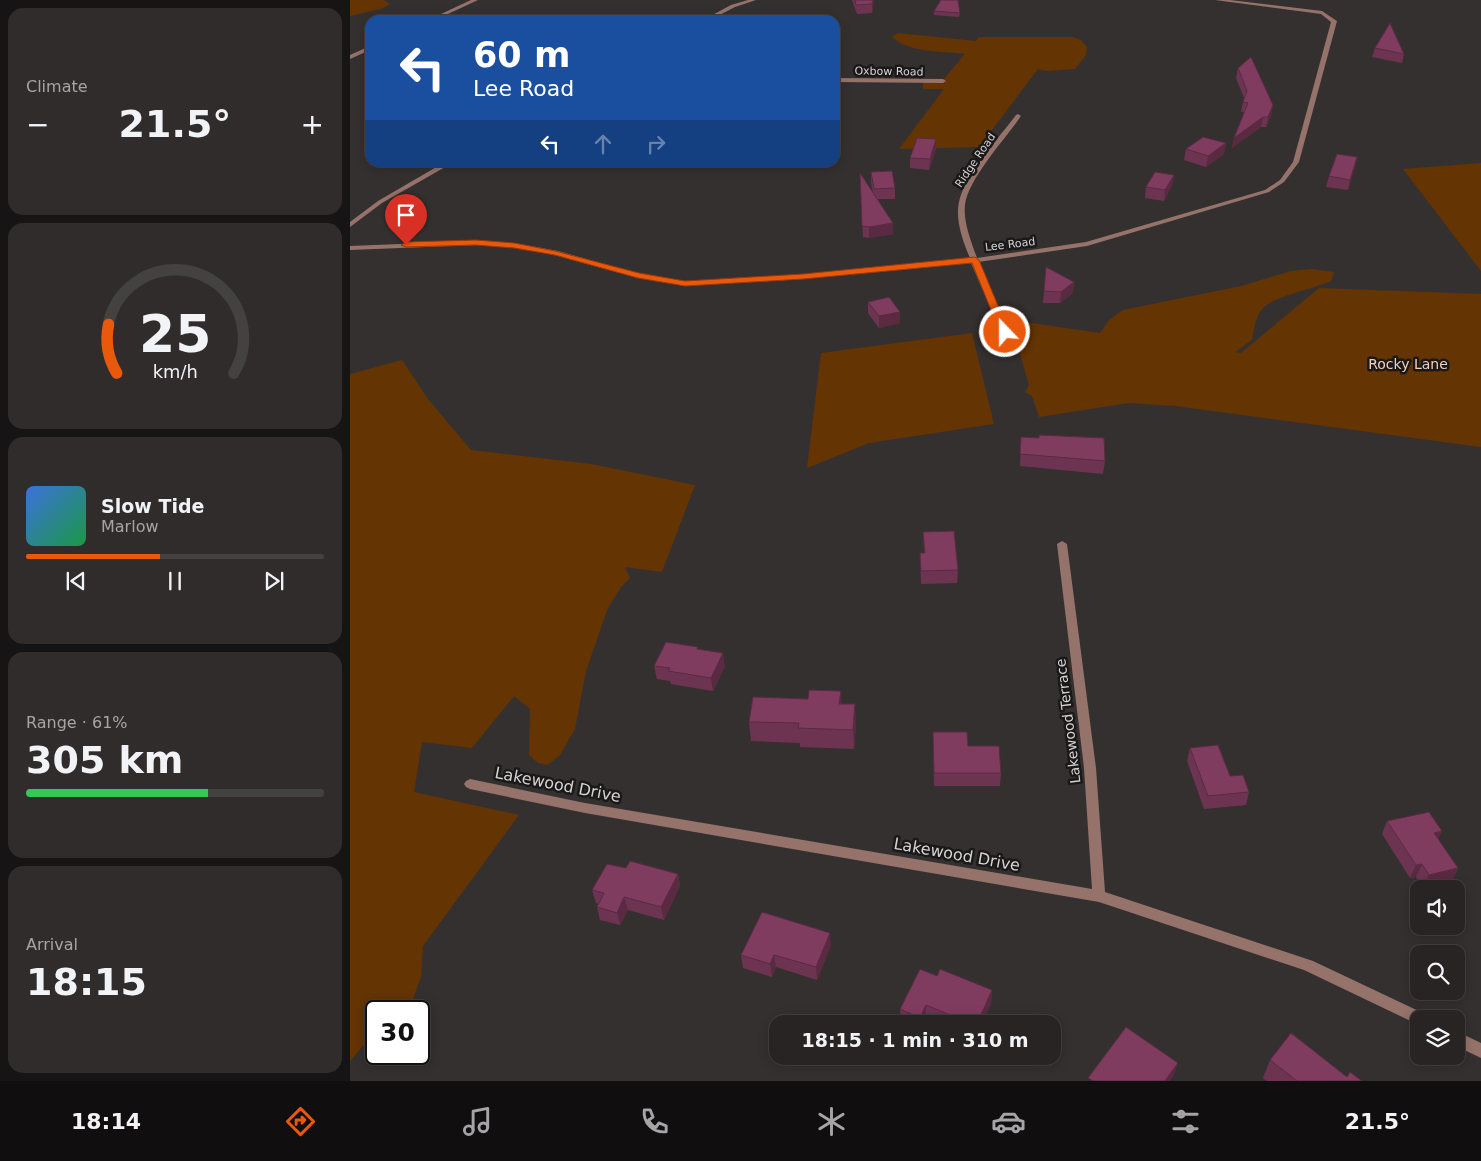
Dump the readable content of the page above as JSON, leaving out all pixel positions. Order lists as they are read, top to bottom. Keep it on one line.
{"streets":{"street":["Oxbow Road","Ridge Road","Lee Road","Lakewood Terrace","Lakewood Drive"]},"crossings":[["Ridge Road","Lee Road"],["Lakewood Terrace","Lakewood Drive"]],"parks":["Rocky Lane"],"page":{"tile":["Climate",["Range · 61%","305 km"],["Arrival","18:15"]],"turn":["60 m","Lee Road"],"heat":["−","21.5°","+"],"song":["Slow Tide","Marlow"],"limit":"30","trip":"18:15 · 1 min · 310 m","tabs":["18:14","21.5°"],"gauge":["25","km/h"]}}
